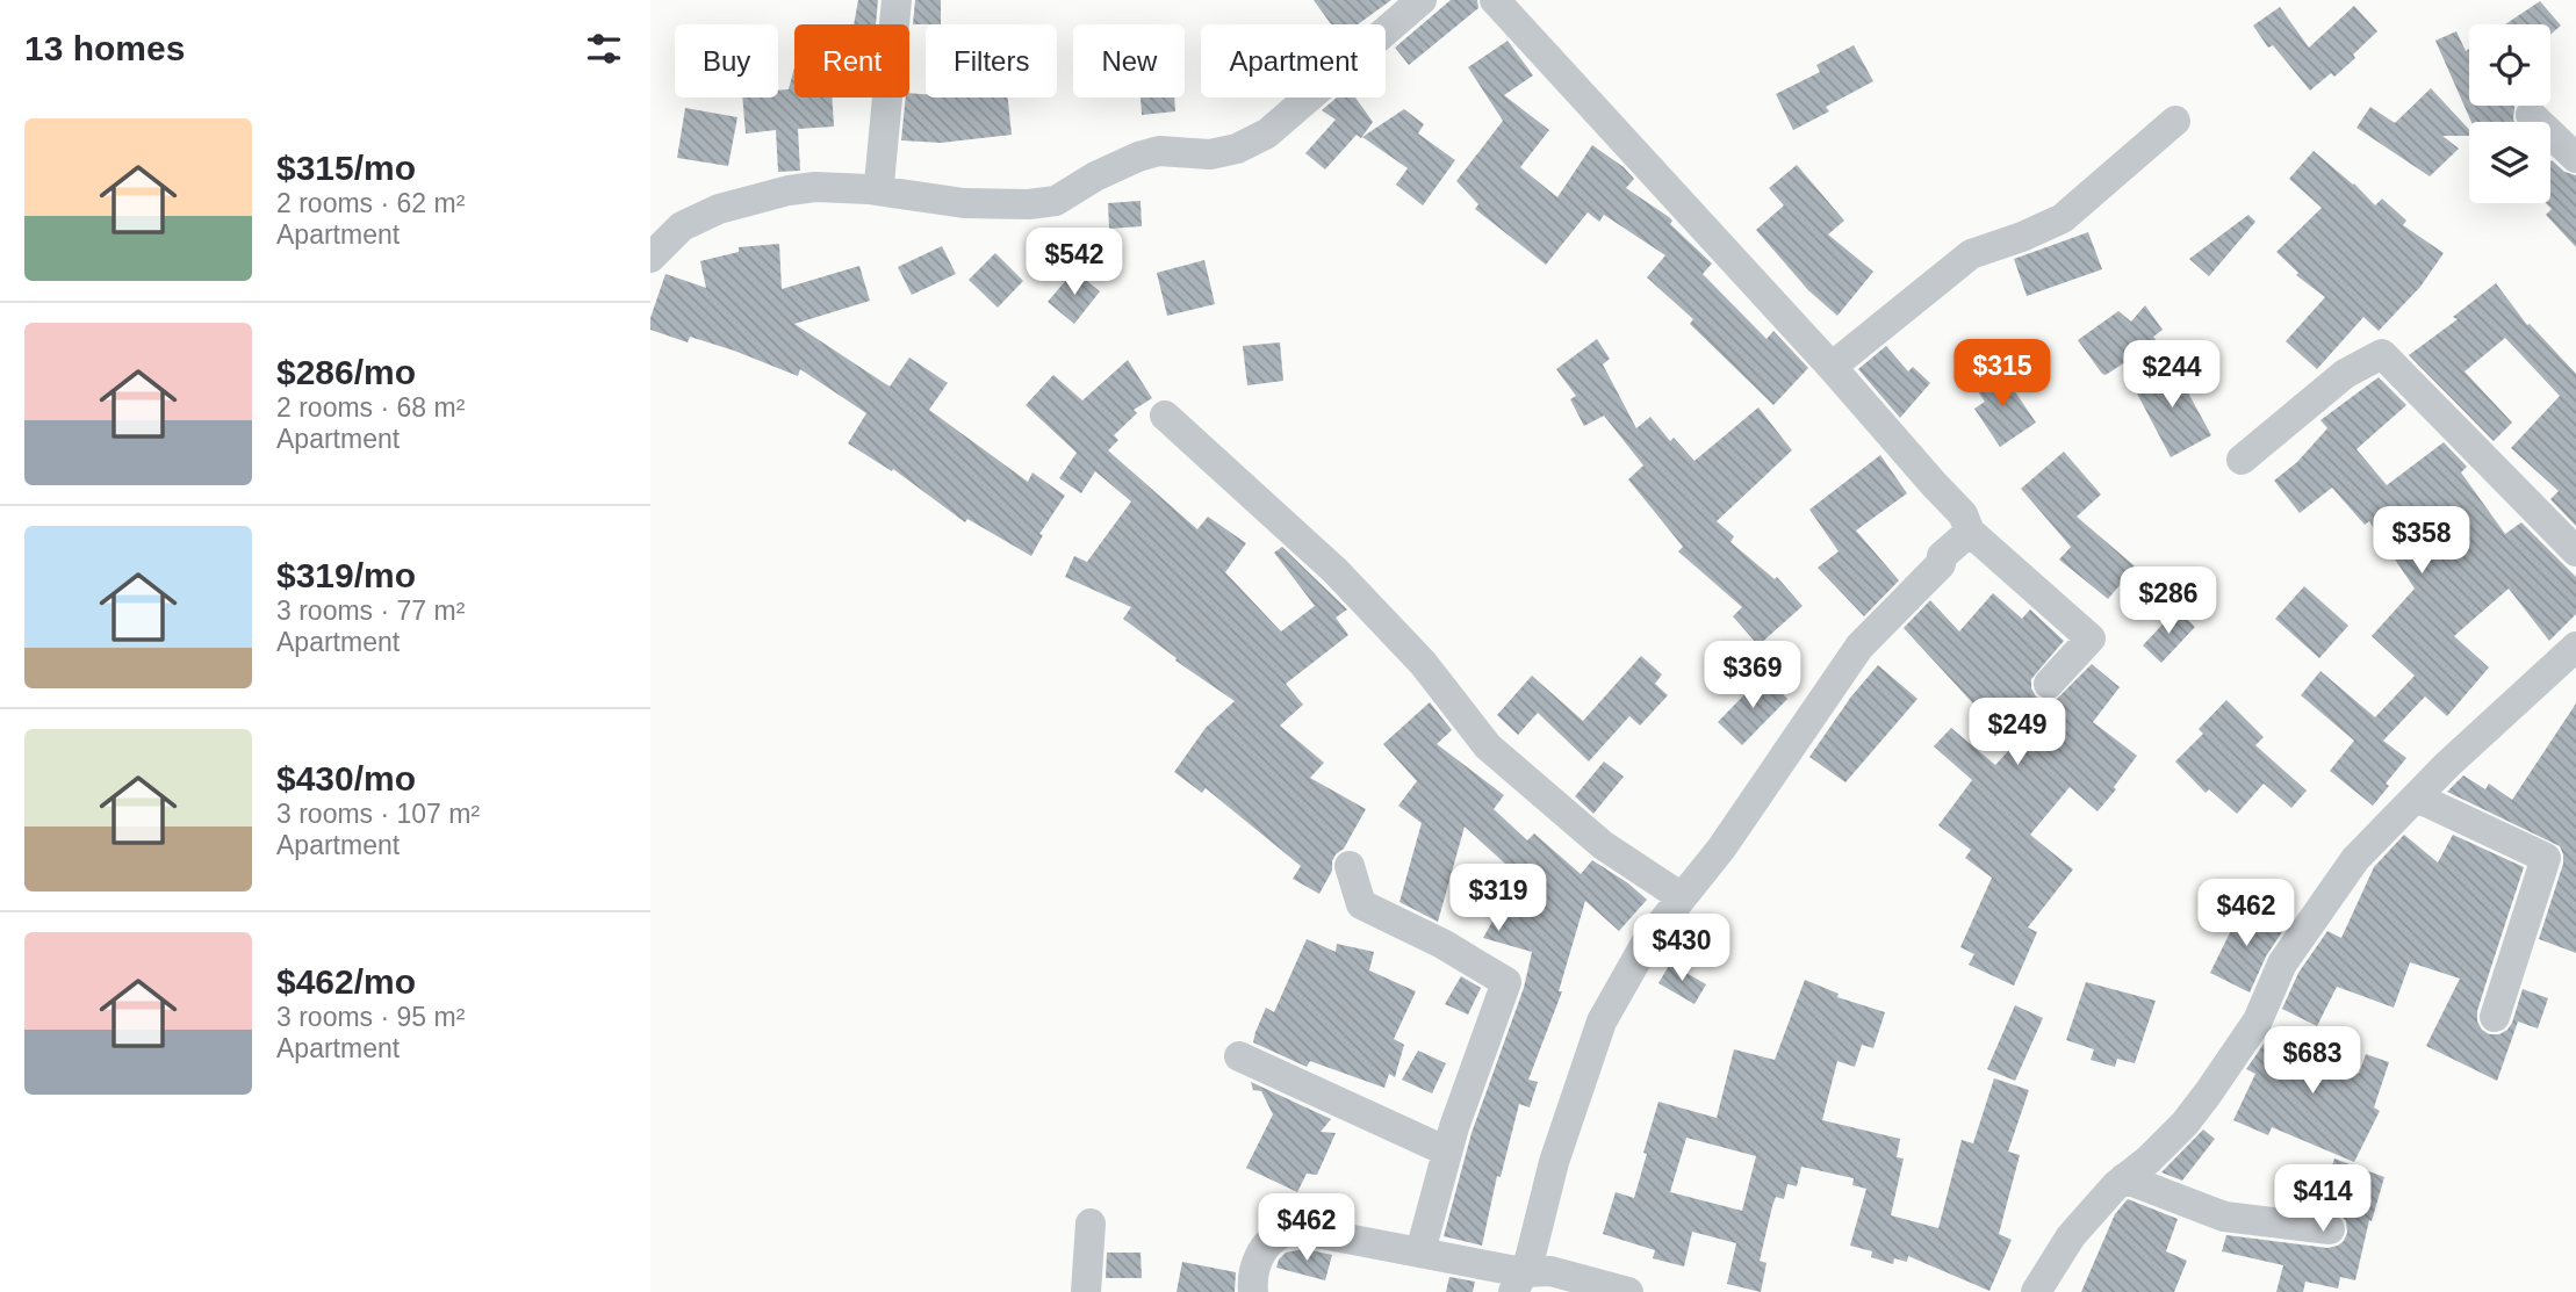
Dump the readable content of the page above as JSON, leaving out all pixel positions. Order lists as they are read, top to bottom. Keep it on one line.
{"page":{"heading":"13 homes","chip":["Buy","Rent","Filters","New","Apartment"],"list":[{"name":"$315/mo","note":"2 rooms · 62 m² · Apartment"},{"name":"$286/mo","note":"2 rooms · 68 m² · Apartment"},{"name":"$319/mo","note":"3 rooms · 77 m² · Apartment"},{"name":"$430/mo","note":"3 rooms · 107 m² · Apartment"},{"name":"$462/mo","note":"3 rooms · 95 m² · Apartment"}],"price":["$542","$315","$244","$358","$286","$369","$249","$319","$462","$430","$683","$414","$462"]}}
